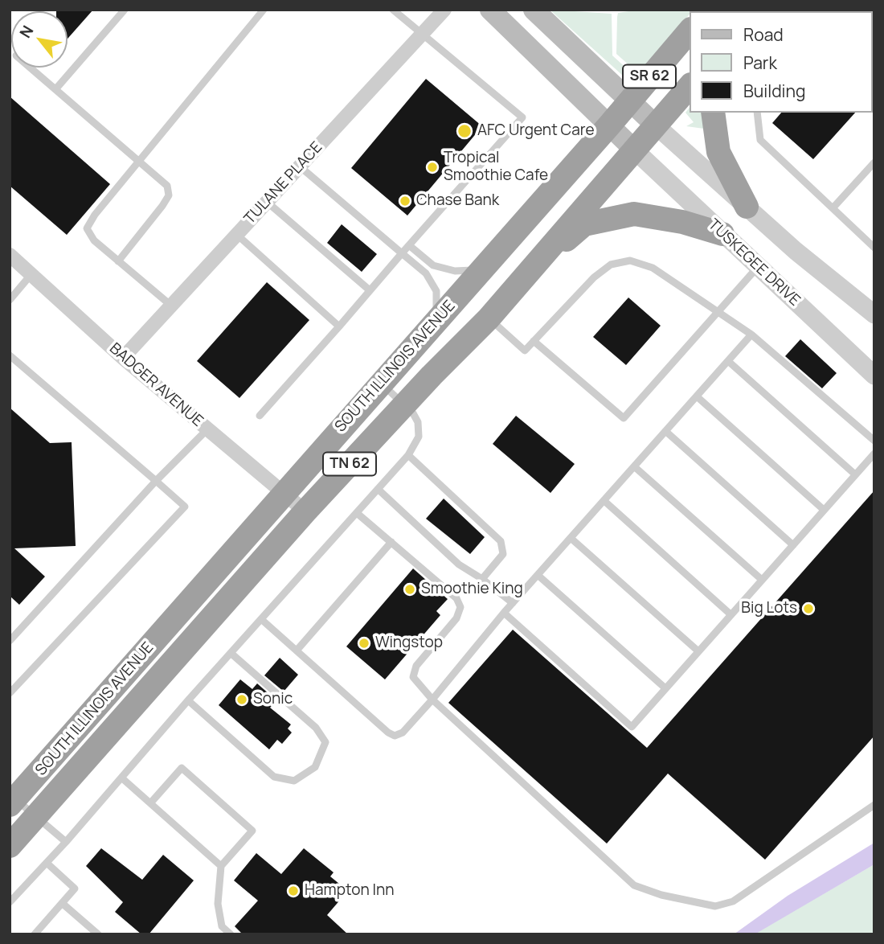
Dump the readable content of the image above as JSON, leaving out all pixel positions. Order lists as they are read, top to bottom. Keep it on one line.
{"streets":{"highway":["SR 62","SOUTH ILLINOIS AVENUE","TN 62"],"street":["TULANE PLACE","TUSKEGEE DRIVE","BADGER AVENUE"]},"crossings":[["TULANE PLACE","BADGER AVENUE"],["TUSKEGEE DRIVE","SOUTH ILLINOIS AVENUE"],["SOUTH ILLINOIS AVENUE","BADGER AVENUE"]],"places":["AFC Urgent Care","Tropical Smoothie Cafe","Chase Bank","Smoothie King","Big Lots","Wingstop","Sonic","Hampton Inn"],"legend":["Road","Park","Building"],"north":"top left"}
